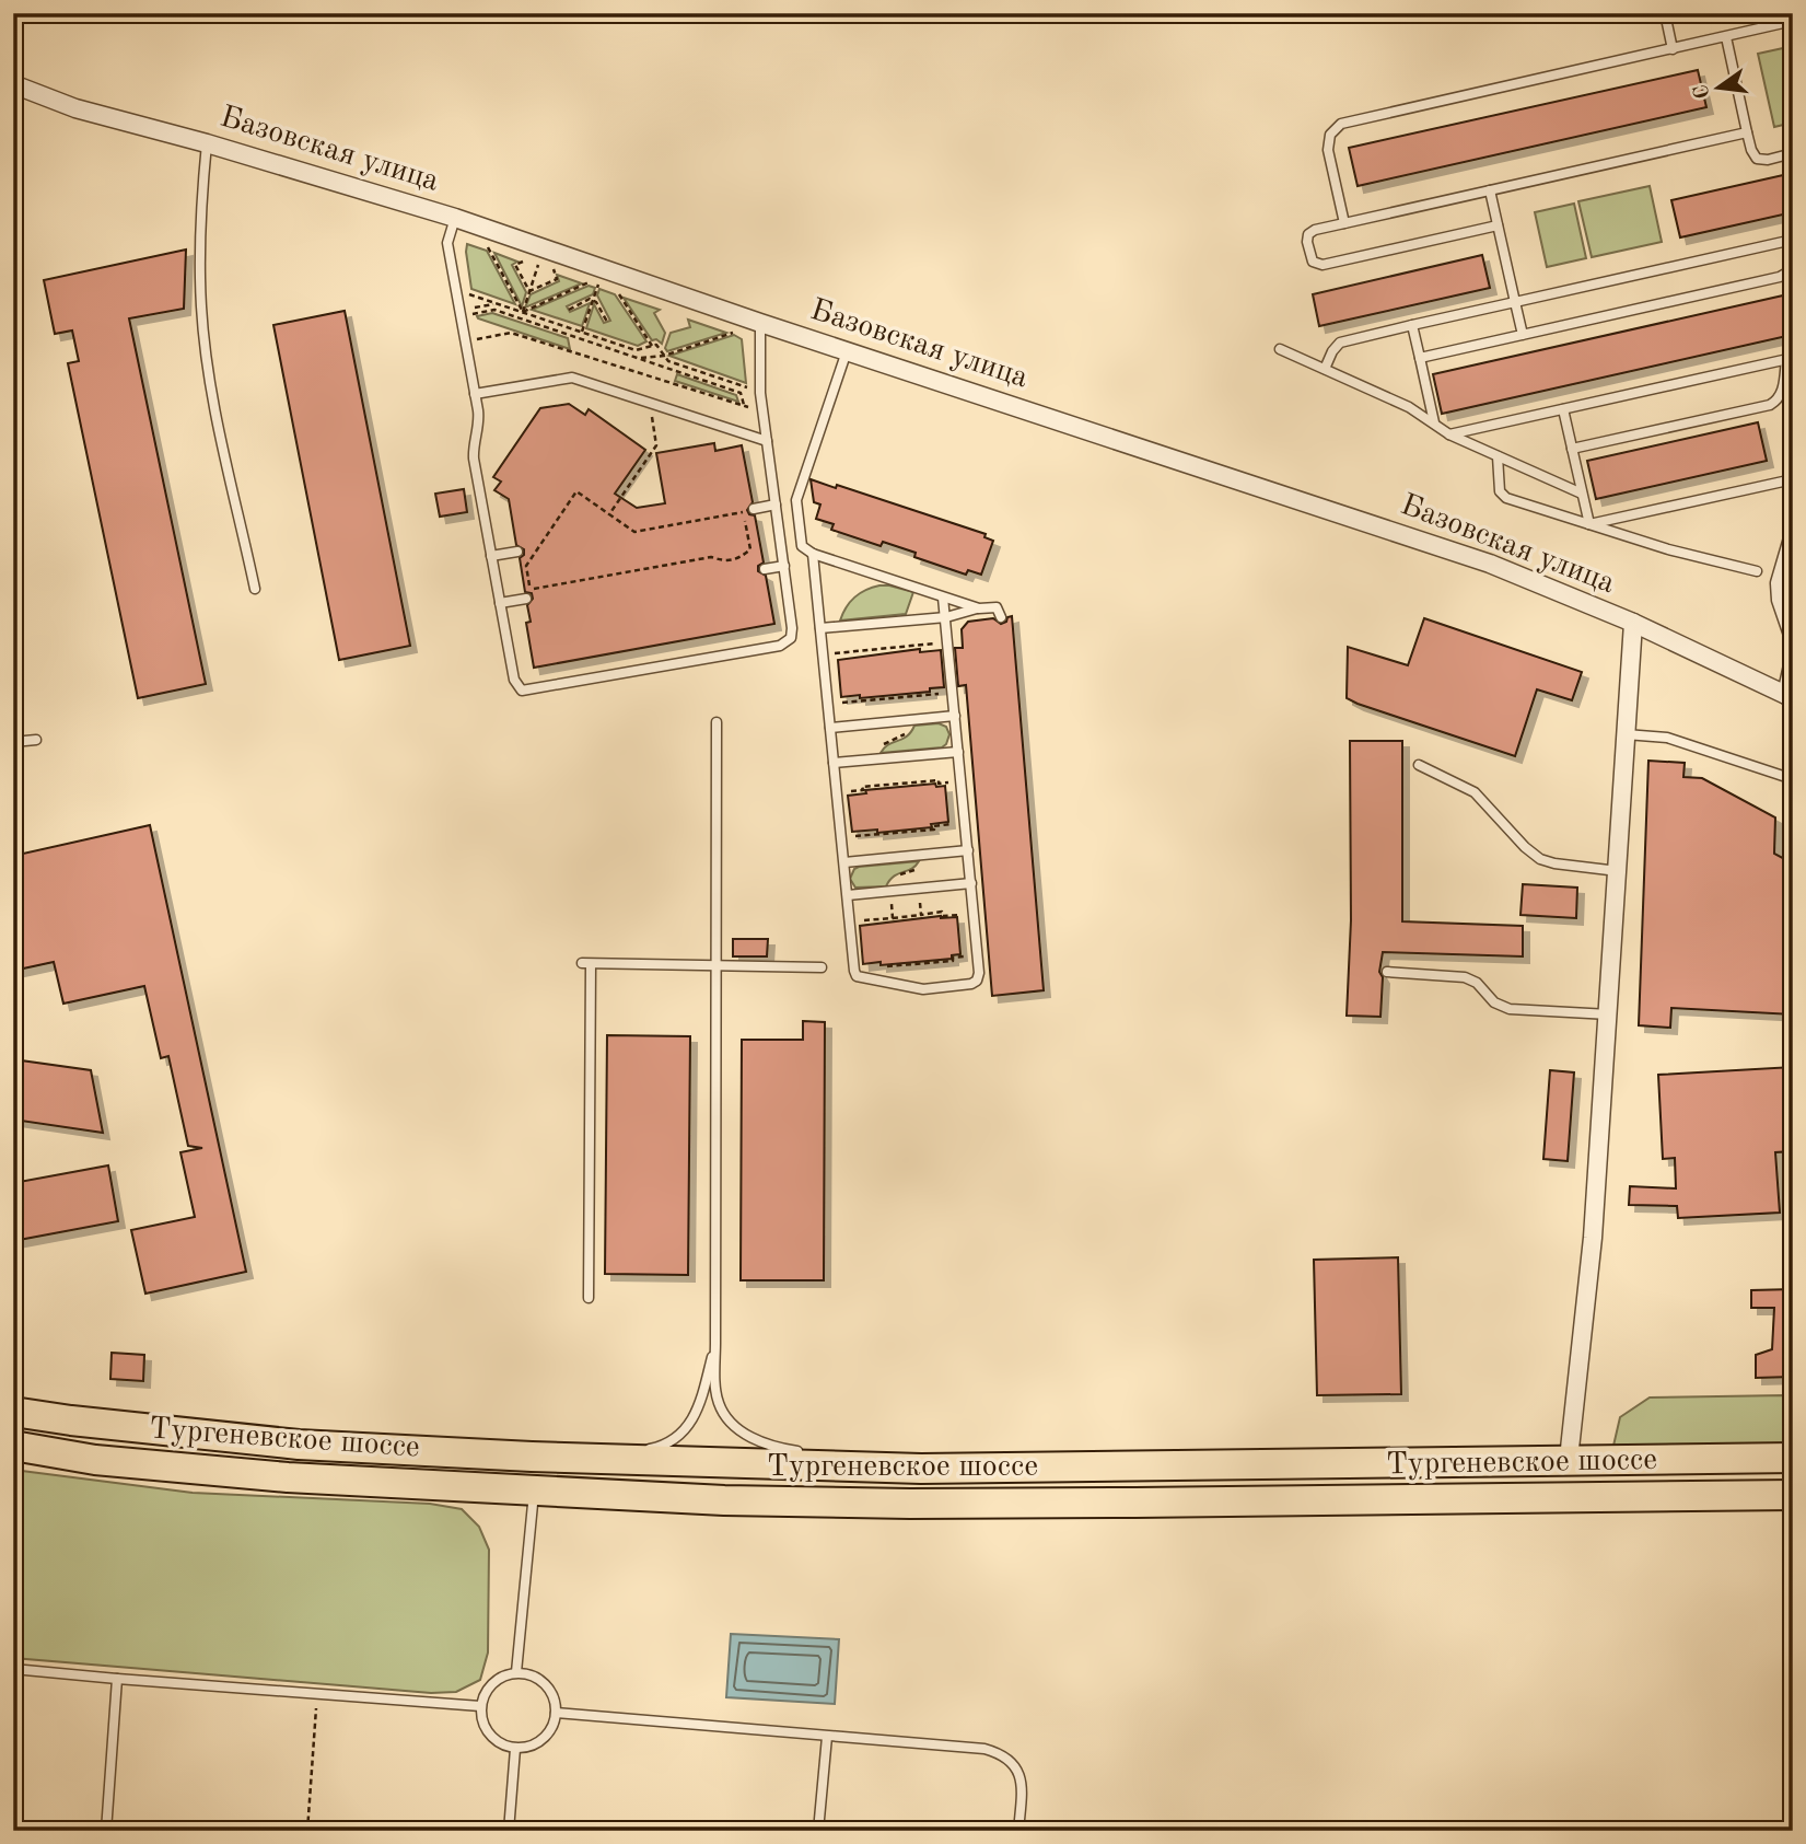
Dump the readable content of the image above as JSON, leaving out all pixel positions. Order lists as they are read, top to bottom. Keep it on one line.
{"streets":{"highway":["Тургеневское шоссе"],"street":["Базовская улица"]},"north":"left"}
